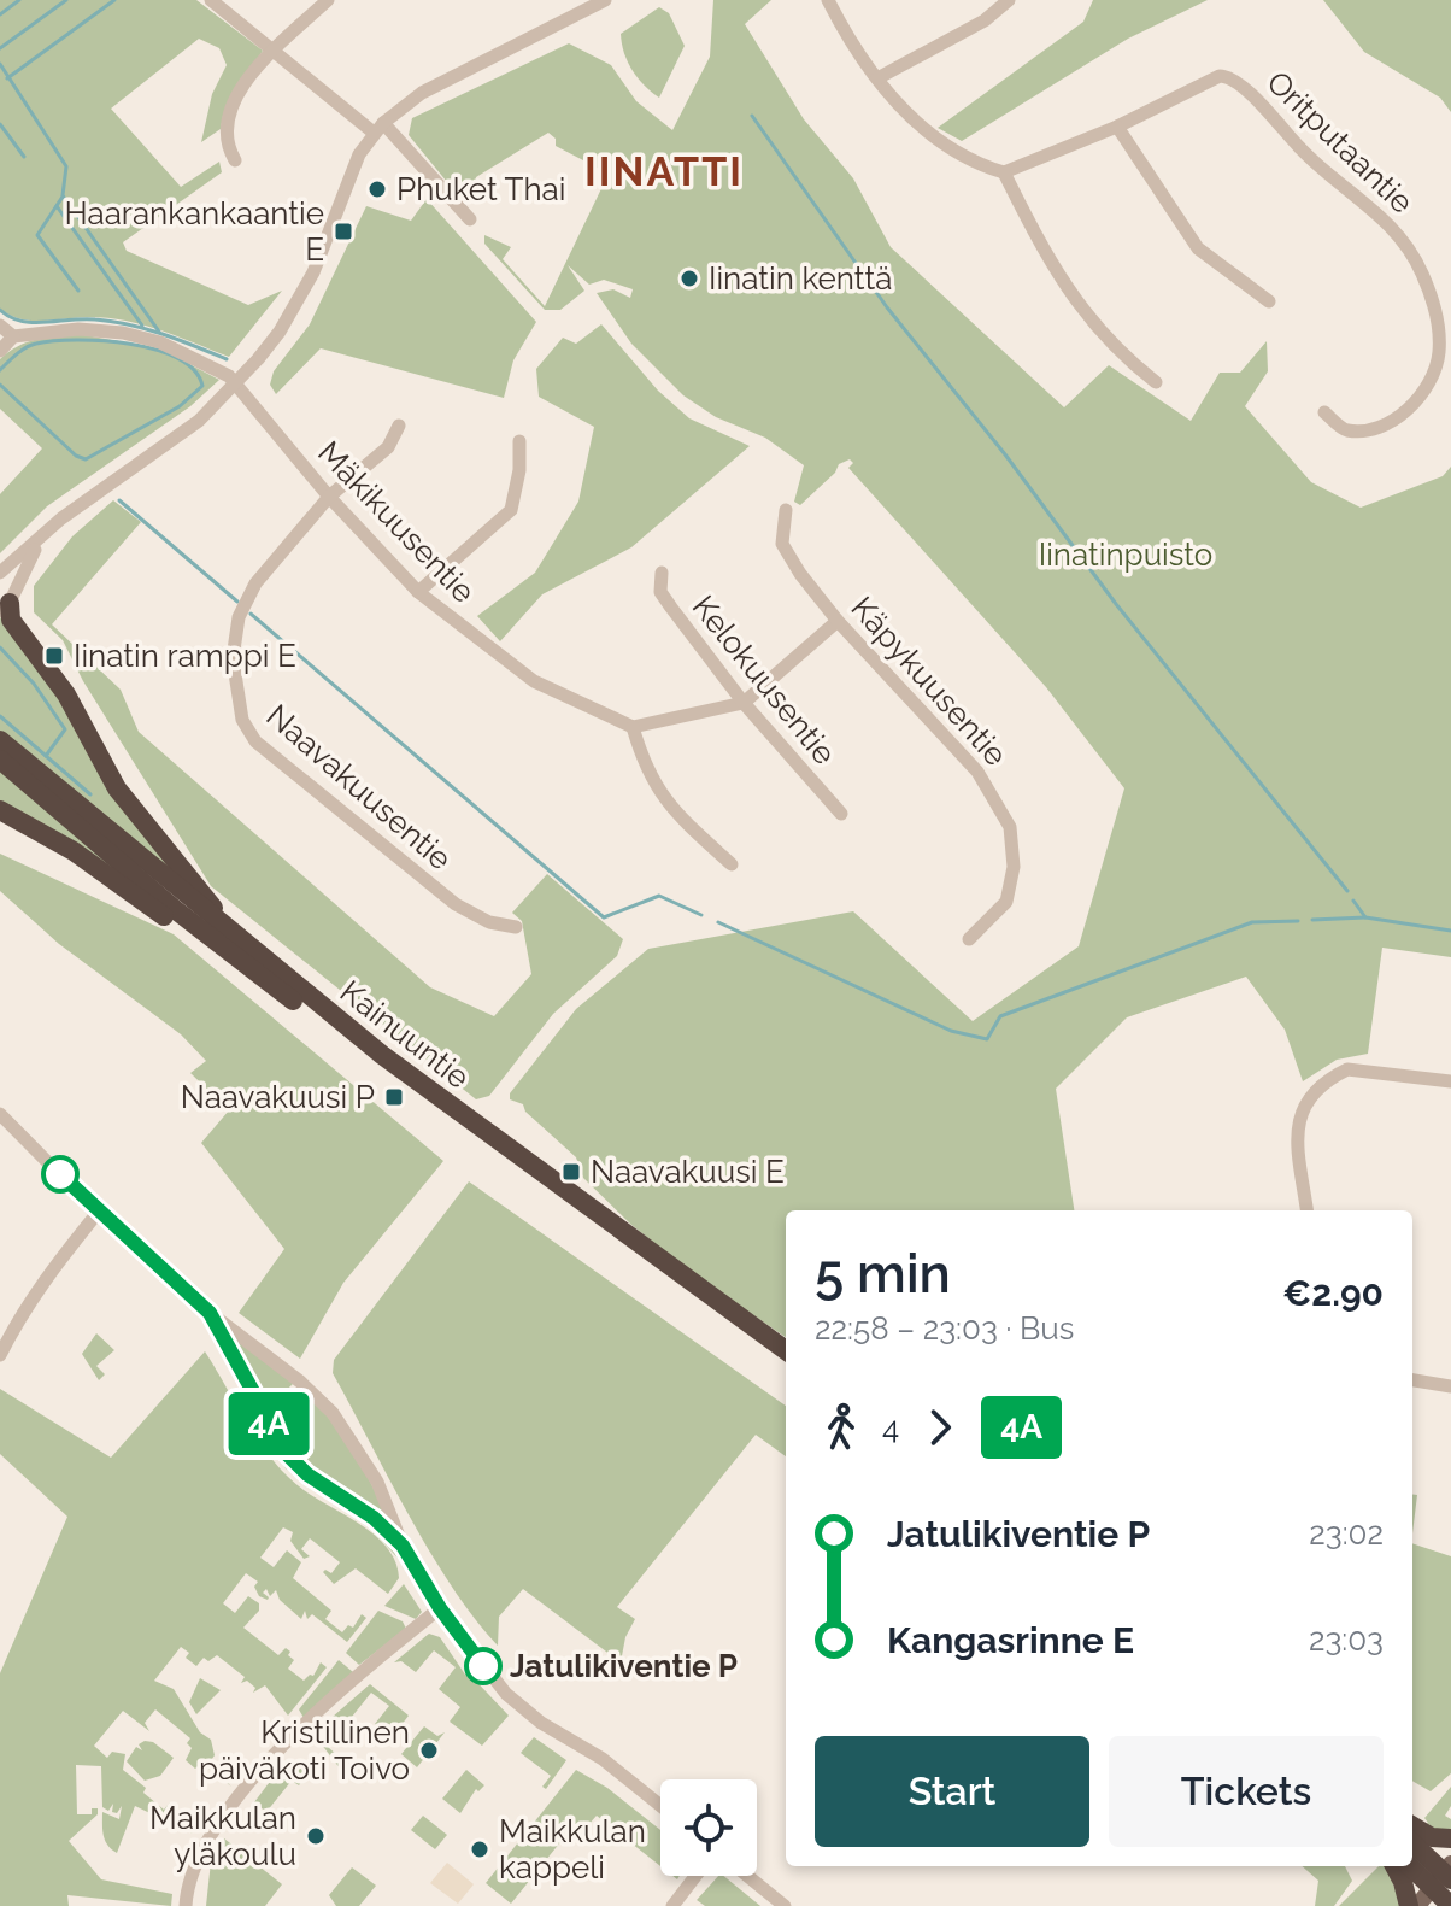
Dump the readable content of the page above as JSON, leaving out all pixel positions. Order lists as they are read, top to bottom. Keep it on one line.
{"streets":{"highway":["Kainuuntie"],"street":["Oritputaantie","Mäkikuusentie","Kelokuusentie","Käpykuusentie","Naavakuusentie"]},"crossings":[["Mäkikuusentie","Naavakuusentie"]],"districts":["IINATTI"],"parks":["Iinatinpuisto"],"places":{"other":["Phuket Thai","Iinatin kenttä","Jatulikiventie P","Kristillinen päiväkoti Toivo","Maikkulan yläkoulu","Maikkulan kappeli"],"transit":["Haarankankaantie E","Iinatin ramppi E","Naavakuusi P","Naavakuusi E"]},"lines":["bus line 4A"],"page":{"on_map":"4A","heading":["5 min","22:58 – 23:03 · Bus","€2.90"],"legs":["4","4A"],"list":[{"name":"Jatulikiventie P","value":"23:02"},{"name":"Kangasrinne E","value":"23:03"}],"buttons":["Start","Tickets"]}}
